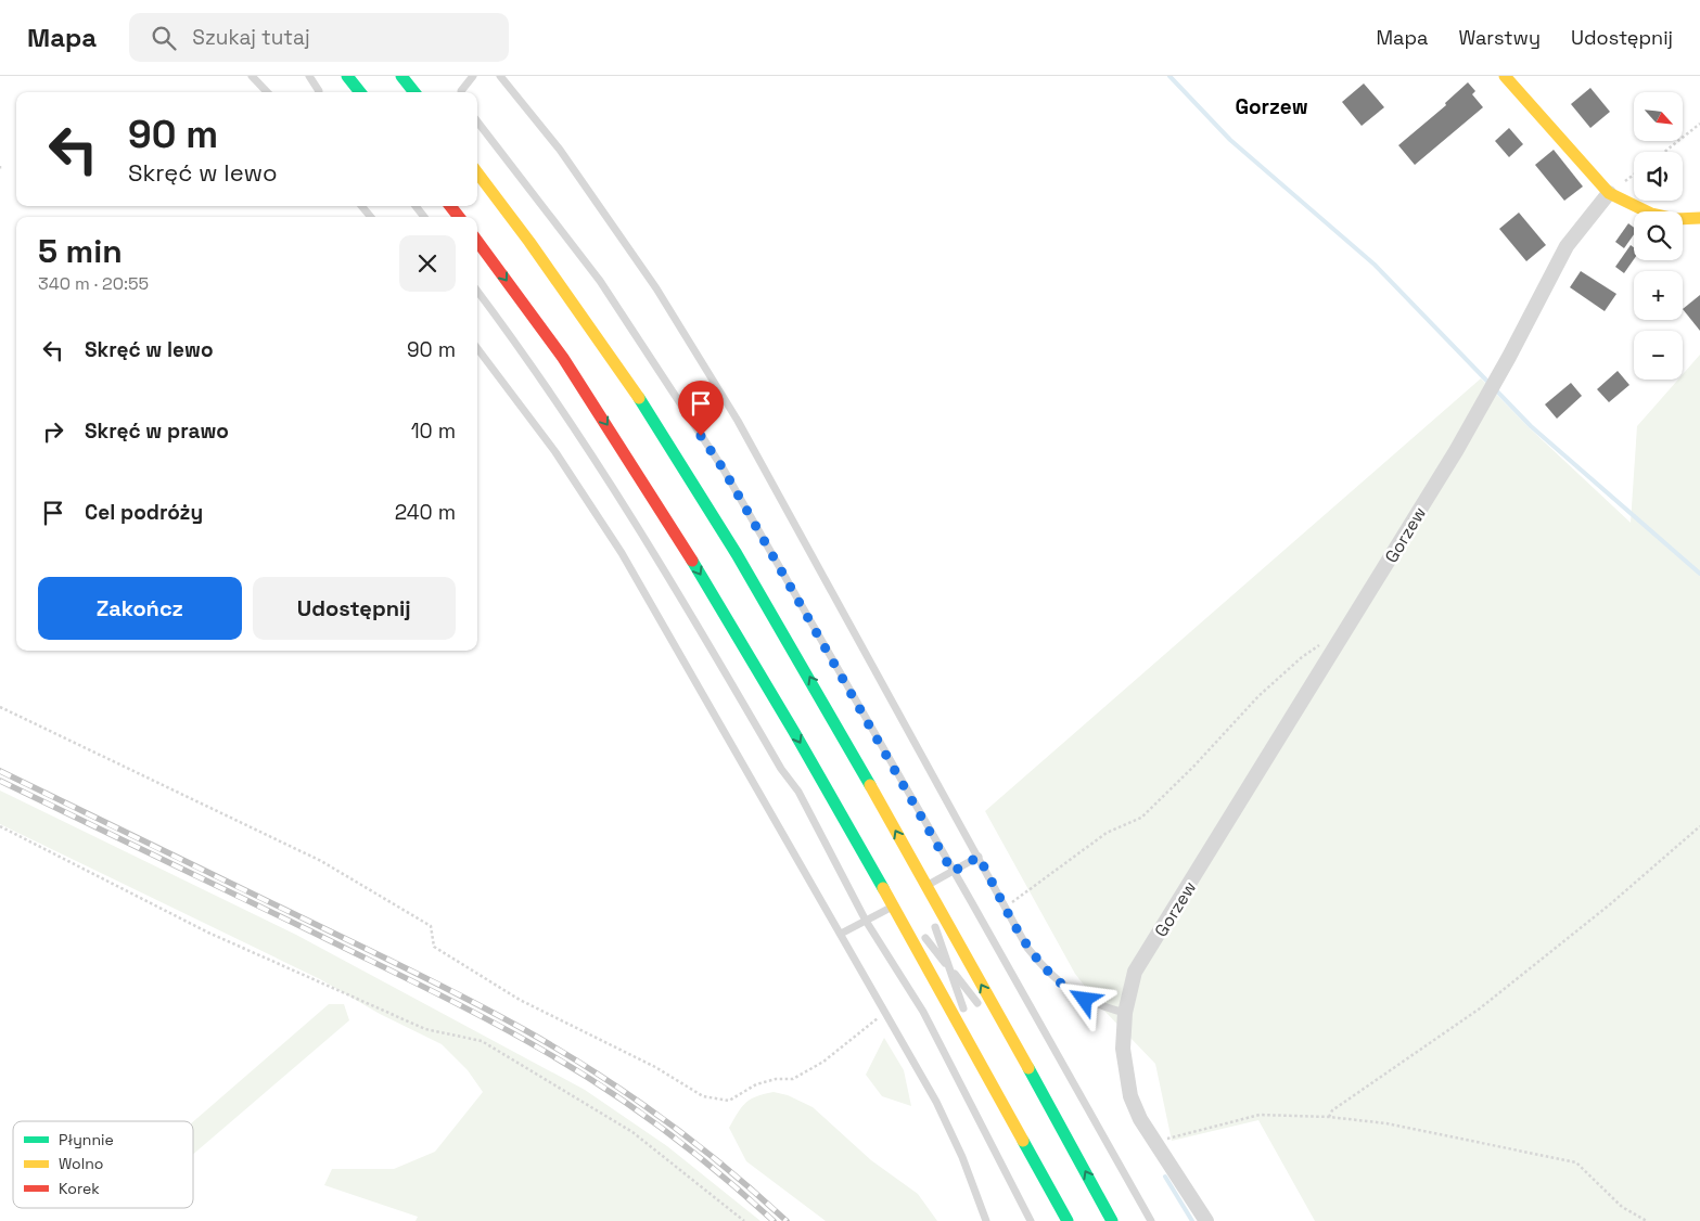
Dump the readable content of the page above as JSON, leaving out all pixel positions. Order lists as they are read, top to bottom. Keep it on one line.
{"streets":{"street":["Gorzew"]},"districts":["Gorzew"],"legend":["Płynnie","Wolno","Korek"],"north":"bottom right","page":{"header":"Mapa","search":"Szukaj tutaj","nav":["Mapa","Warstwy","Udostępnij"],"map_buttons":["+","−"],"turn":["90 m","Skręć w lewo"],"heading":["5 min","340 m · 20:55"],"list":[{"name":"Skręć w lewo","value":"90 m"},{"name":"Skręć w prawo","value":"10 m"},{"name":"Cel podróży","value":"240 m"}],"buttons":["Zakończ","Udostępnij"]}}
